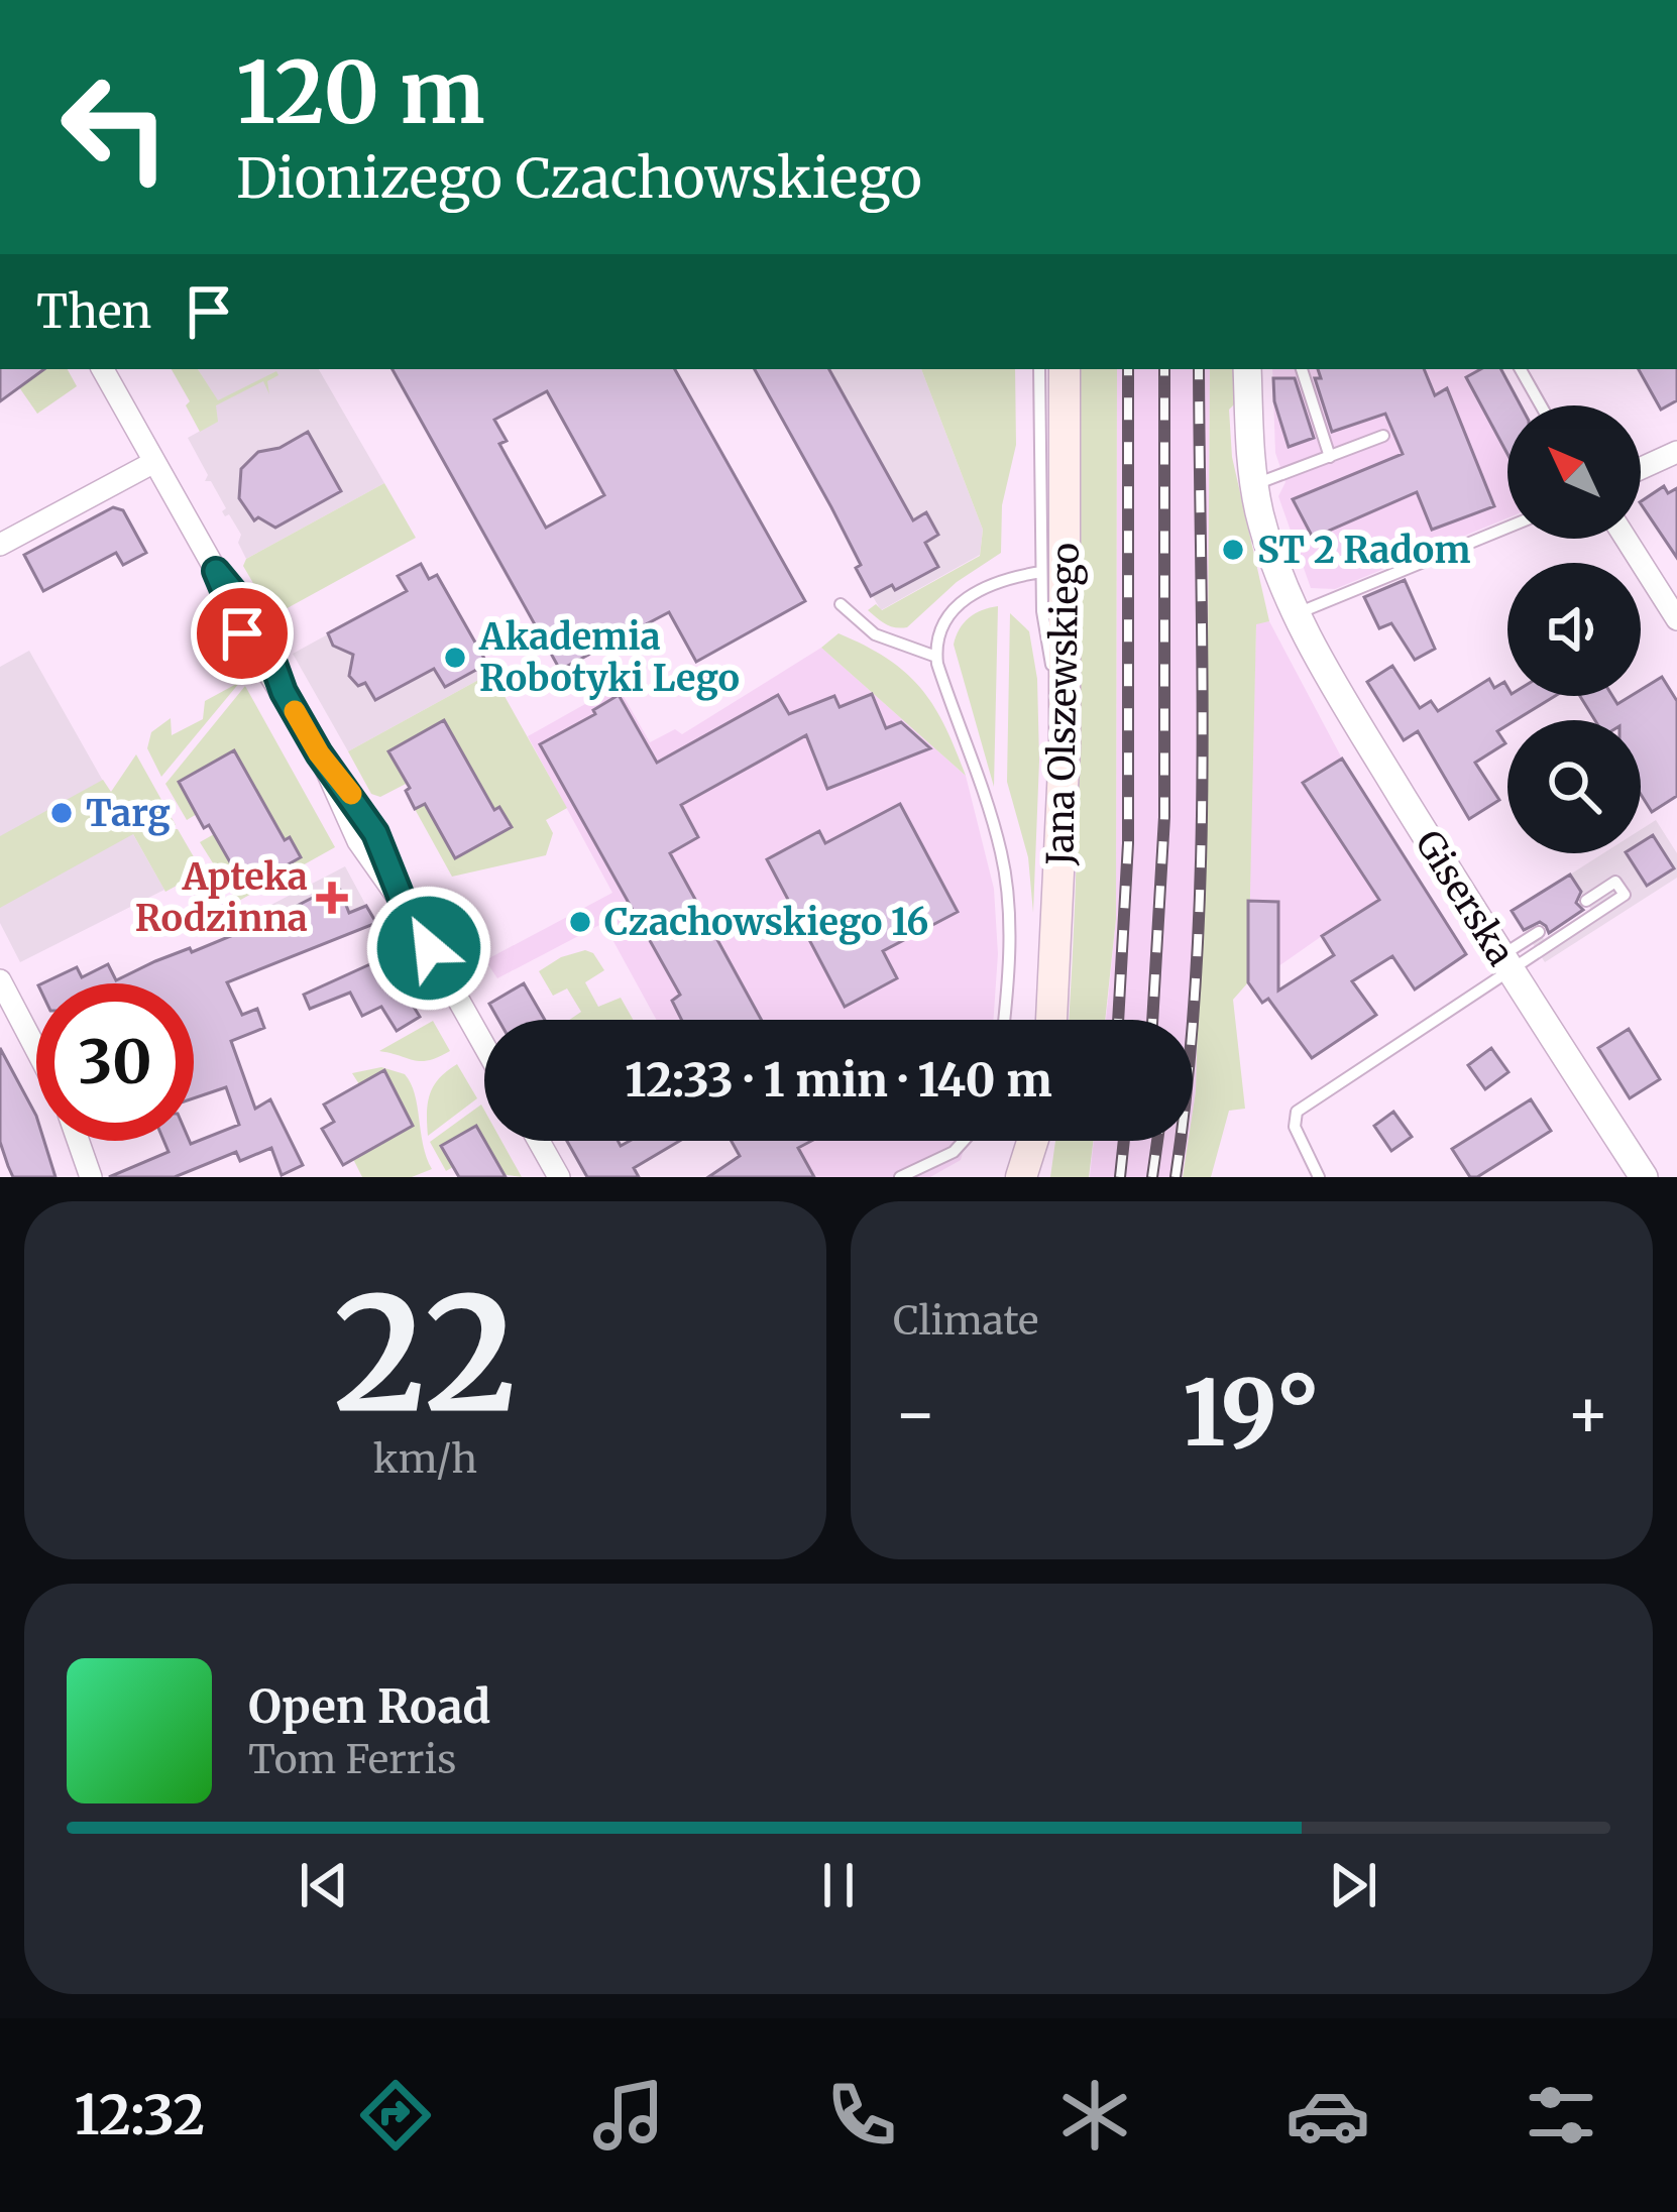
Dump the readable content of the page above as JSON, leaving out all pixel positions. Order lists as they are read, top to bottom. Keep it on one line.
{"streets":{"main road":["Jana Olszewskiego"],"street":["Giserska"]},"places":{"other":["ST 2 Radom","Akademia Robotyki Lego","Targ","Czachowskiego 16"],"health":["Apteka Rodzinna"]},"north":"top left","page":{"turn":["120 m","Dionizego Czachowskiego"],"then":"Then","limit":"30","trip":"12:33 · 1 min · 140 m","tile":[["22","km/h"],"Climate"],"heat":["−","19°","+"],"song":["Open Road","Tom Ferris"],"tabs":"12:32"}}
